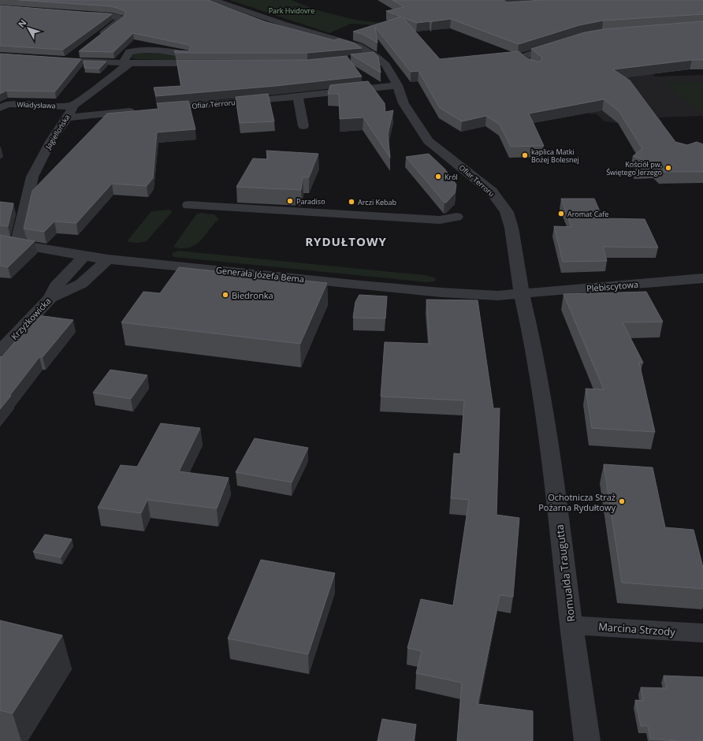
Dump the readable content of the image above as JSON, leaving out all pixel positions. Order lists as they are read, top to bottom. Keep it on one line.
{"streets":{"street":["Ofiar Terroru","Władysława","Jagiellońska","Generała Józefa Bema","Plebiscytowa","Krzyżkowicka","Romualda Traugutta","Marcina Strzody"]},"crossings":[["Ofiar Terroru","Generała Józefa Bema"],["Ofiar Terroru","Plebiscytowa"],["Ofiar Terroru","Romualda Traugutta"],["Władysława","Jagiellońska"],["Jagiellońska","Generała Józefa Bema"],["Generała Józefa Bema","Plebiscytowa"],["Generała Józefa Bema","Krzyżkowicka"],["Generała Józefa Bema","Romualda Traugutta"],["Plebiscytowa","Romualda Traugutta"],["Romualda Traugutta","Marcina Strzody"]],"districts":["RYDUŁTOWY"],"parks":["Park Hvidovre"],"places":["kaplica Matki Bożej Bolesnej","Kościół pw. Świętego Jerzego","Król","Paradiso","Arczi Kebab","Aromat Cafe","Biedronka","Ochotnicza Straż Pożarna Rydułtowy"],"north":"top left"}
